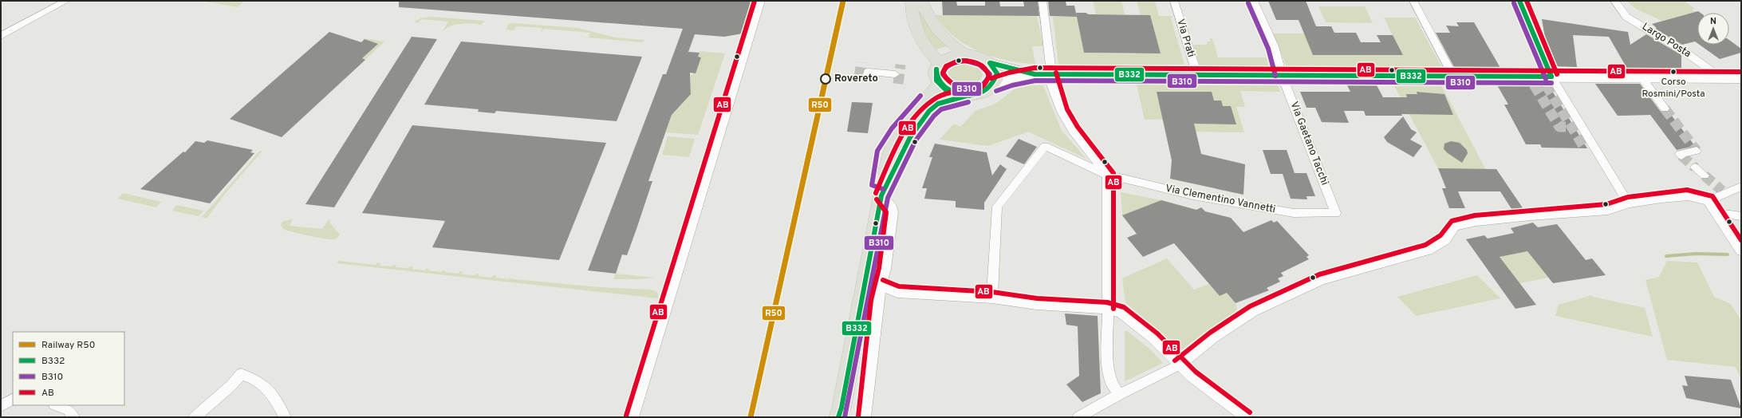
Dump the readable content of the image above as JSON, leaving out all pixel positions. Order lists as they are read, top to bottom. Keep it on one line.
{"streets":{"street":["Via Prati","Largo Posta","Via Gaetano Tacchi","Via Clementino Vannetti"]},"crossings":[["Via Gaetano Tacchi","Via Clementino Vannetti"]],"places":["Corso Rosmini/Posta","Rovereto"],"lines":["rail line R50","transit line B332","transit line AB","transit line B310"],"legend":["Railway R50","B332","B310","AB"],"north":"top"}
